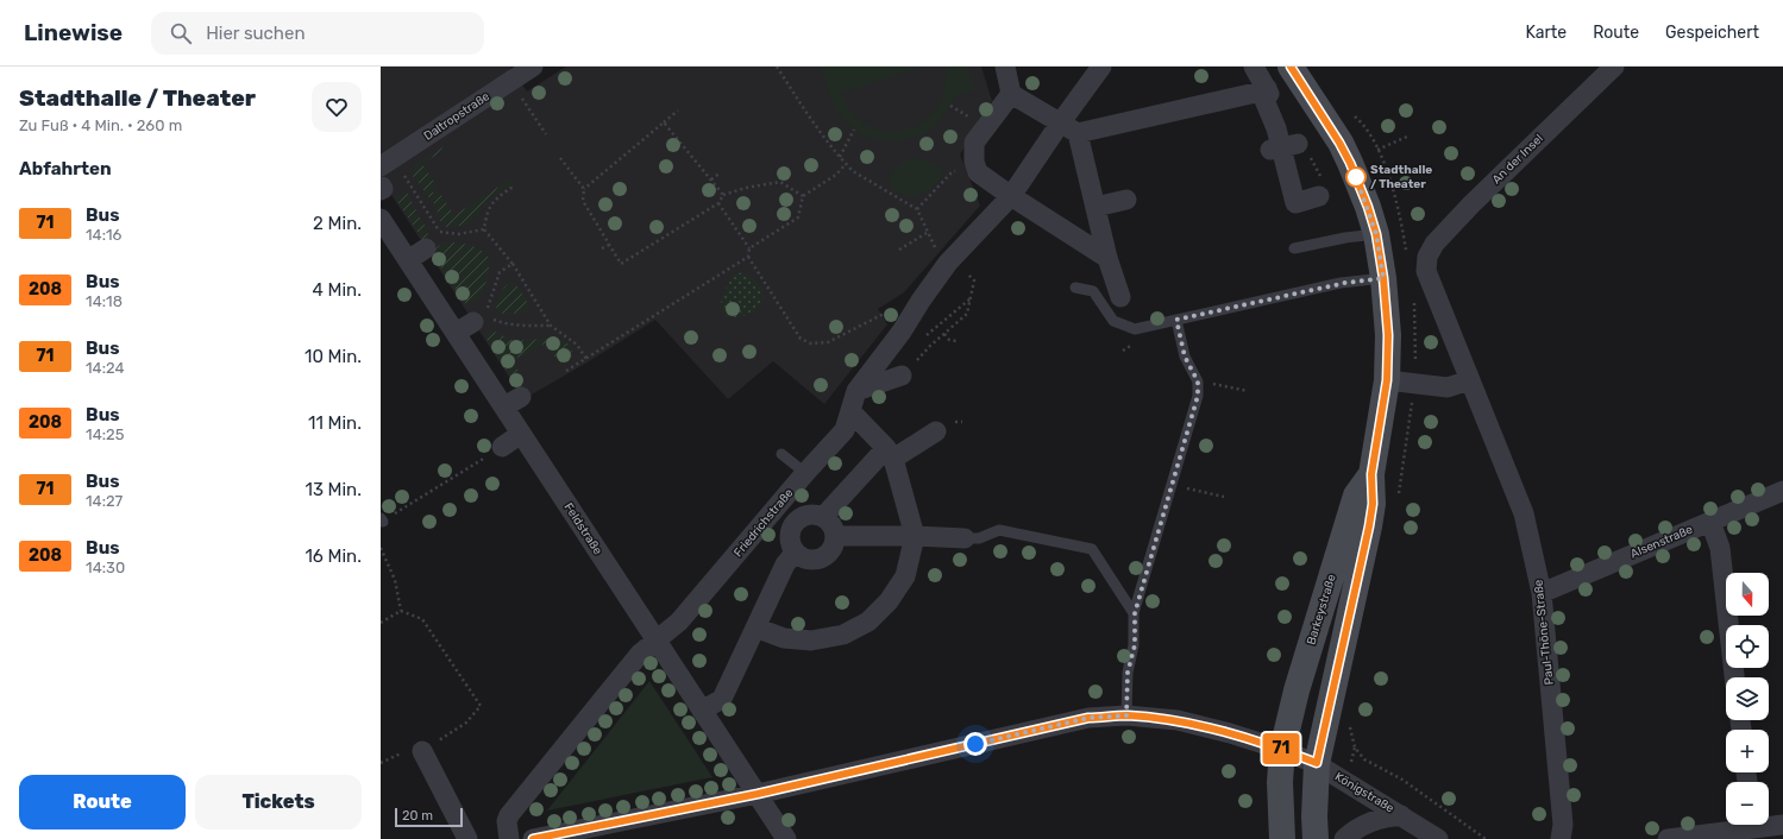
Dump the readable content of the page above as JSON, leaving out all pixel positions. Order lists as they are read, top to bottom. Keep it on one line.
{"streets":{"street":["Daltropstraße","An der Insel","Friedrichstraße","Feldstraße","Alsenstraße","Barkeystraße","Paul-Thöne-Straße","Königstraße"]},"crossings":[["An der Insel","Paul-Thöne-Straße"],["Friedrichstraße","Feldstraße"],["Feldstraße","Königstraße"],["Alsenstraße","Paul-Thöne-Straße"],["Barkeystraße","Königstraße"]],"places":["Stadthalle / Theater"],"lines":["bus line 71"],"scale_bar":"20 m","north":"bottom","page":{"header":"Linewise","search":"Hier suchen","nav":["Karte","Route","Gespeichert"],"heading":[["Stadthalle / Theater","Zu Fuß · 4 Min. · 260 m"],"Abfahrten"],"on_map":"71","list":[{"mark":"71","name":"Bus","note":"14:16","value":"2 Min."},{"mark":"208","name":"Bus","note":"14:18","value":"4 Min."},{"mark":"71","name":"Bus","note":"14:24","value":"10 Min."},{"mark":"208","name":"Bus","note":"14:25","value":"11 Min."},{"mark":"71","name":"Bus","note":"14:27","value":"13 Min."},{"mark":"208","name":"Bus","note":"14:30","value":"16 Min."}],"map_buttons":["+","−"],"buttons":["Route","Tickets"],"scale":"20 m"}}
